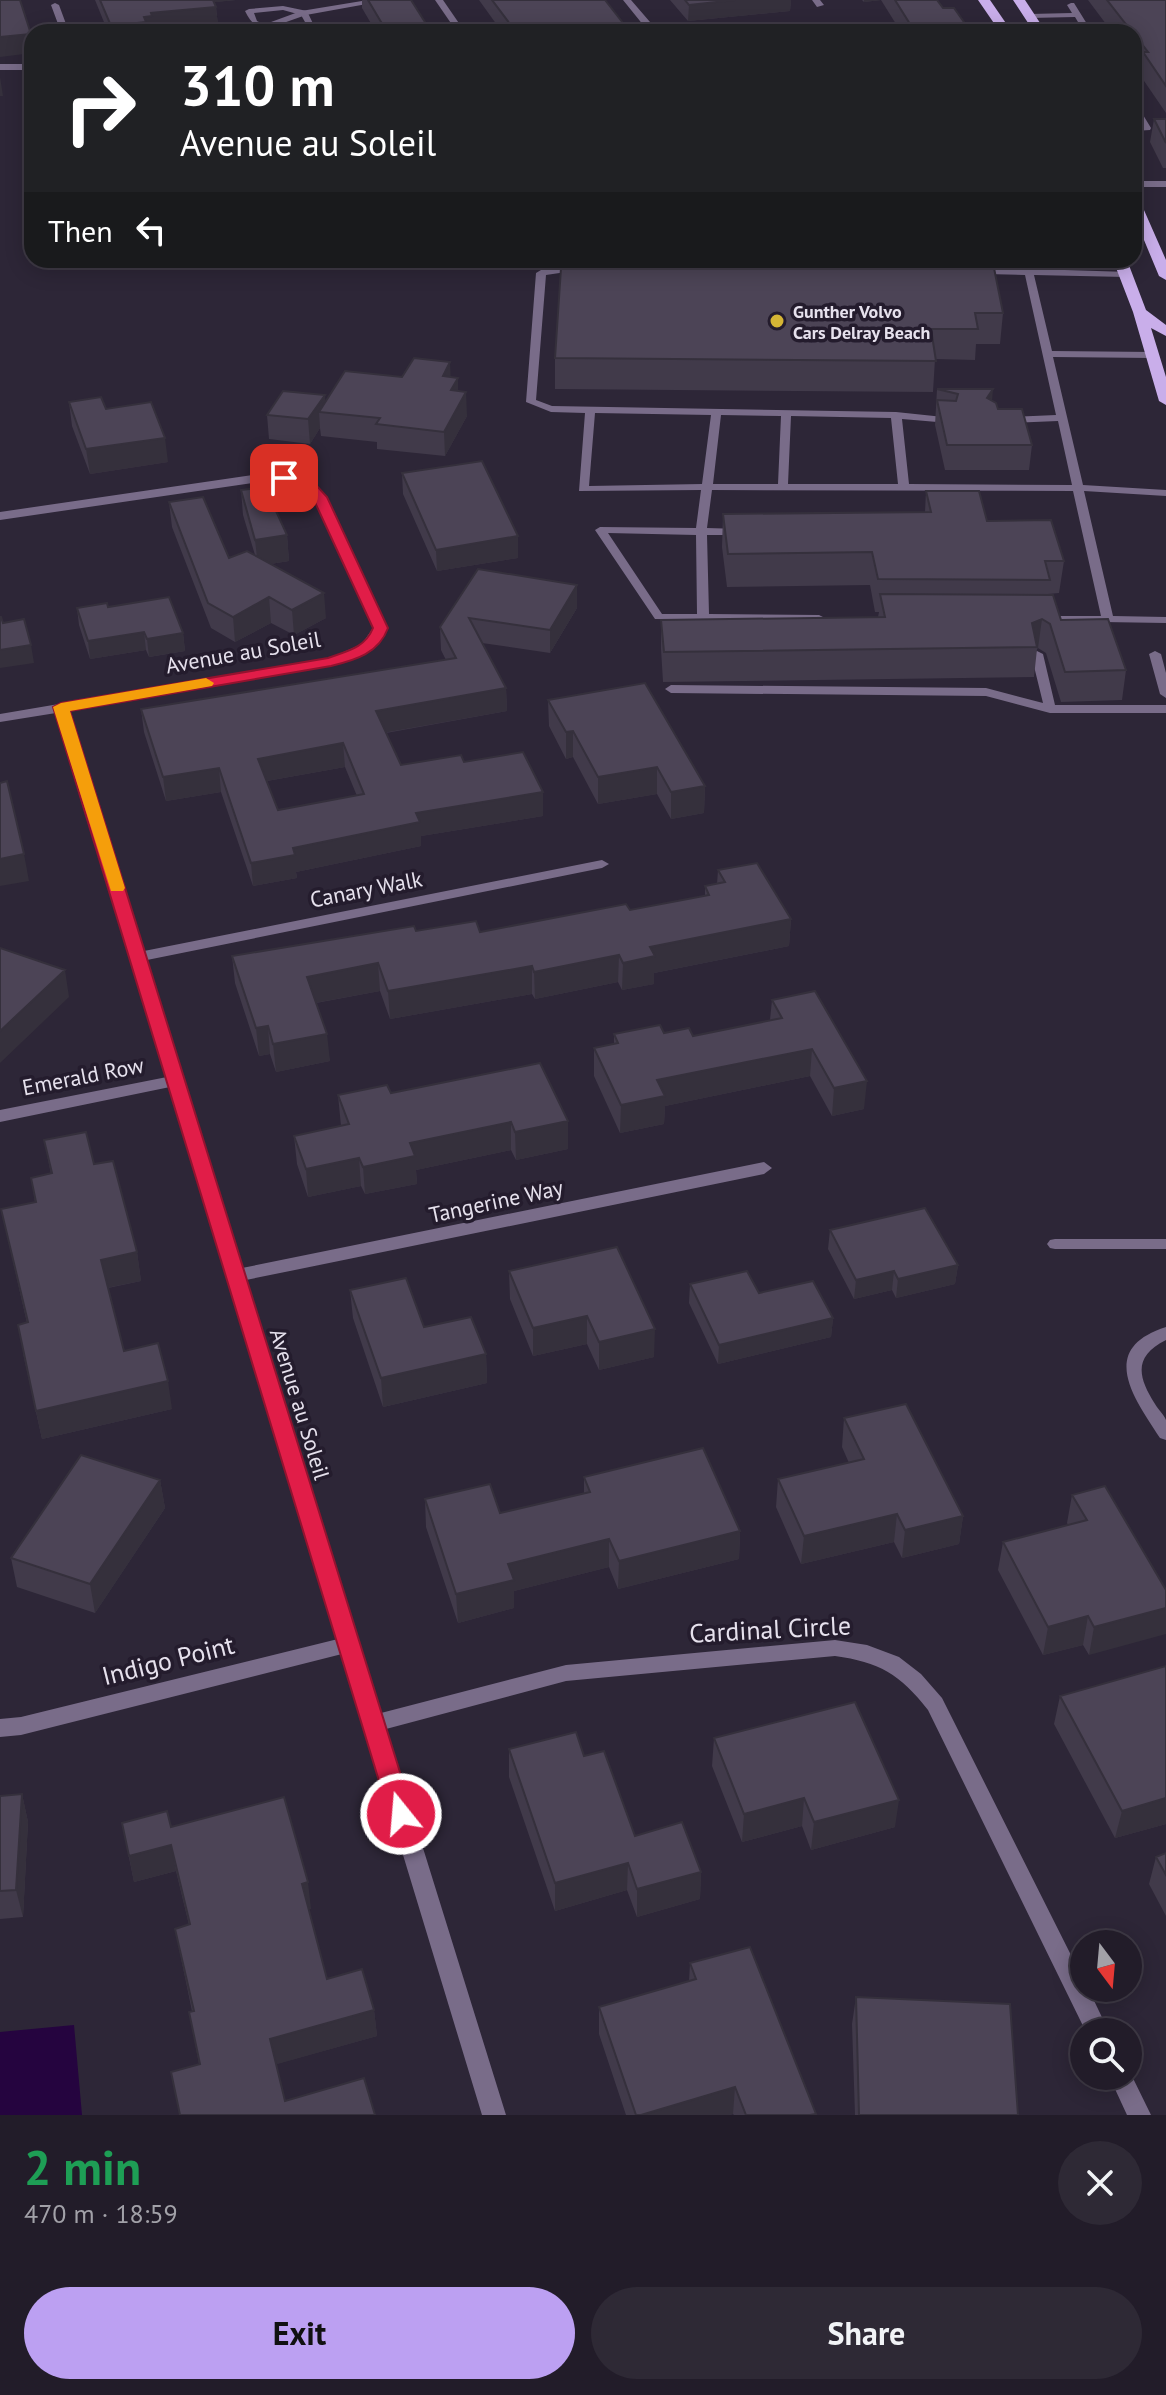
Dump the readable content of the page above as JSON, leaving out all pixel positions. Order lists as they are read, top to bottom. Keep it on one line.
{"streets":{"street":["Avenue au Soleil","Canary Walk","Emerald Row","Tangerine Way","Cardinal Circle","Indigo Point"]},"crossings":[["Avenue au Soleil","Canary Walk"],["Avenue au Soleil","Emerald Row"],["Avenue au Soleil","Tangerine Way"],["Avenue au Soleil","Cardinal Circle"],["Avenue au Soleil","Indigo Point"]],"places":["Gunther Volvo Cars Delray Beach"],"north":"bottom","page":{"turn":["310 m","Avenue au Soleil"],"then":"Then","heading":["2 min","470 m · 18:59"],"buttons":["Exit","Share"]}}
